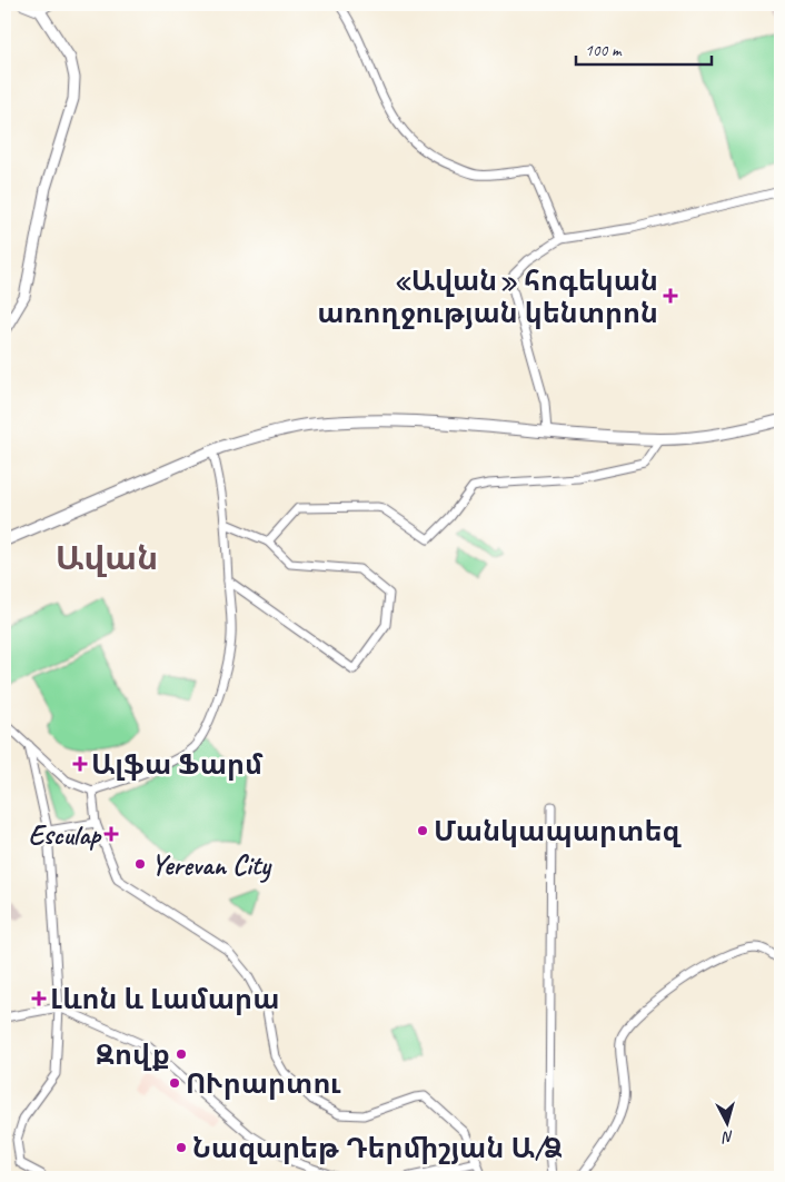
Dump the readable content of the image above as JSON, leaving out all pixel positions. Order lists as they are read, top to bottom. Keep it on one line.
{"districts":["Ավան"],"places":{"health":["«Ավան» հոգեկան առողջության կենտրոն","Ալֆա Ֆարմ","Esculap","Լևոն և Լամարա"],"other":["Մանկապարտեզ","Yerevan City","Զովք","ՈՒրարտու","Նազարեթ Դերմիշյան Ա/Ձ"]},"scale_bar":"100 m","north":"bottom"}
